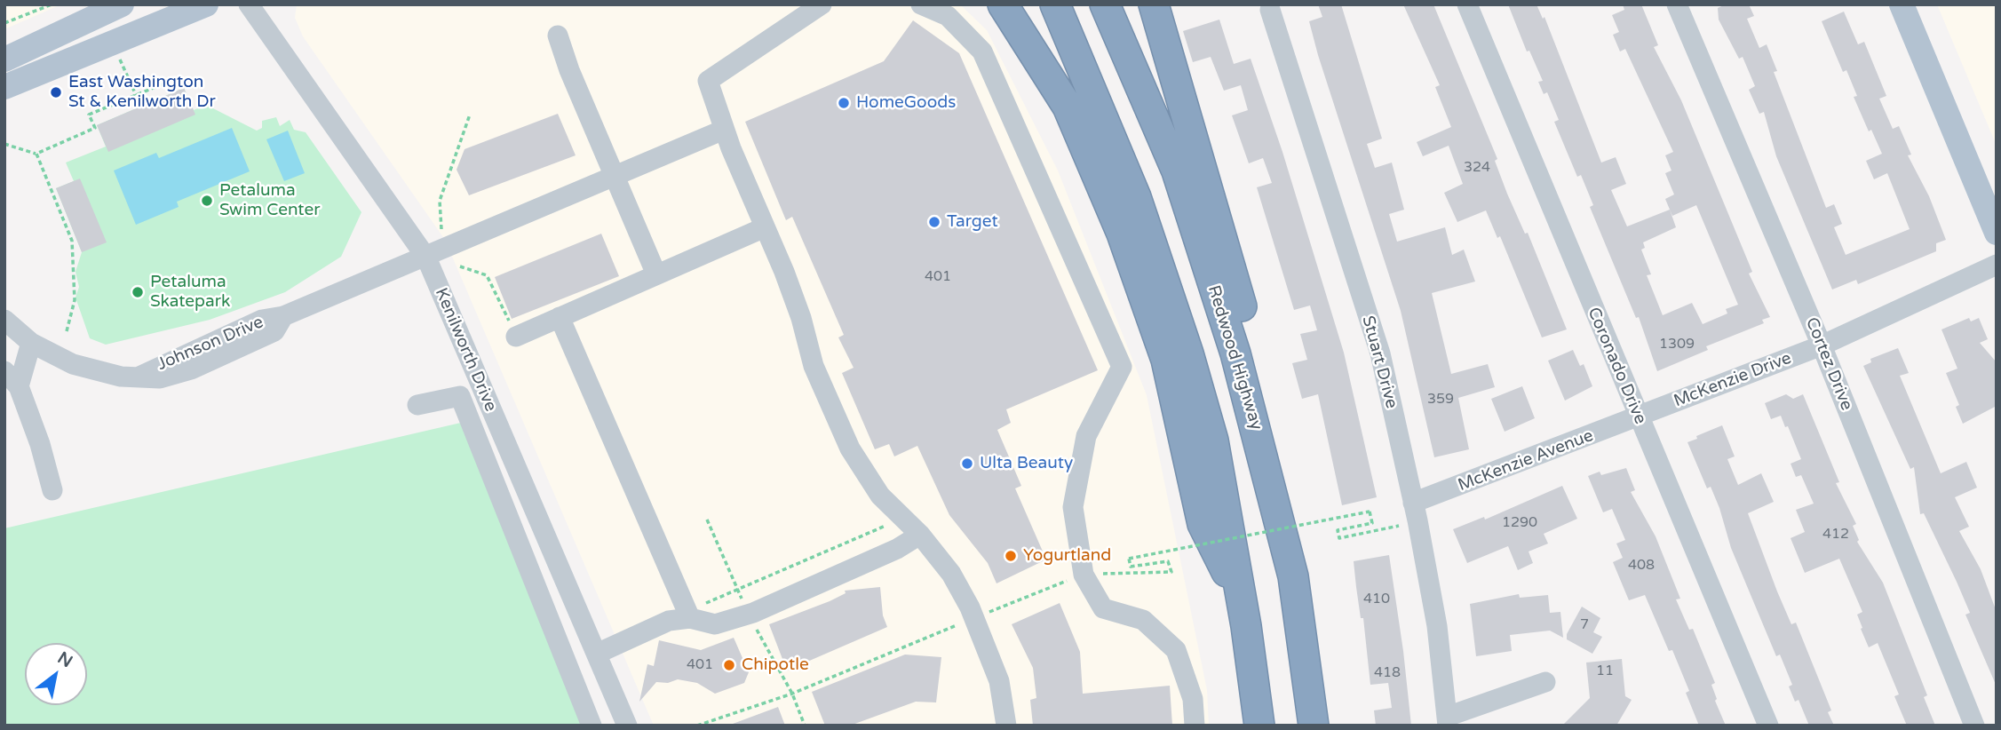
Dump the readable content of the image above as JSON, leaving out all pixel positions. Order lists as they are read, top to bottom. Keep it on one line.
{"streets":{"highway":["Redwood Highway"],"street":["Johnson Drive","Kenilworth Drive","Stuart Drive","Cortez Drive","Coronado Drive","McKenzie Drive","McKenzie Avenue"]},"crossings":[["Johnson Drive","Kenilworth Drive"],["Stuart Drive","McKenzie Avenue"],["Cortez Drive","McKenzie Drive"],["Coronado Drive","McKenzie Drive"],["Coronado Drive","McKenzie Avenue"],["McKenzie Drive","McKenzie Avenue"]],"places":["East Washington St & Kenilworth Dr","HomeGoods","Petaluma Swim Center","Target","Petaluma Skatepark","Ulta Beauty","Yogurtland","Chipotle"],"house_numbers":["324","401","1309","359","1290","412","408","410","7","401","11","418"],"north":"top right"}
